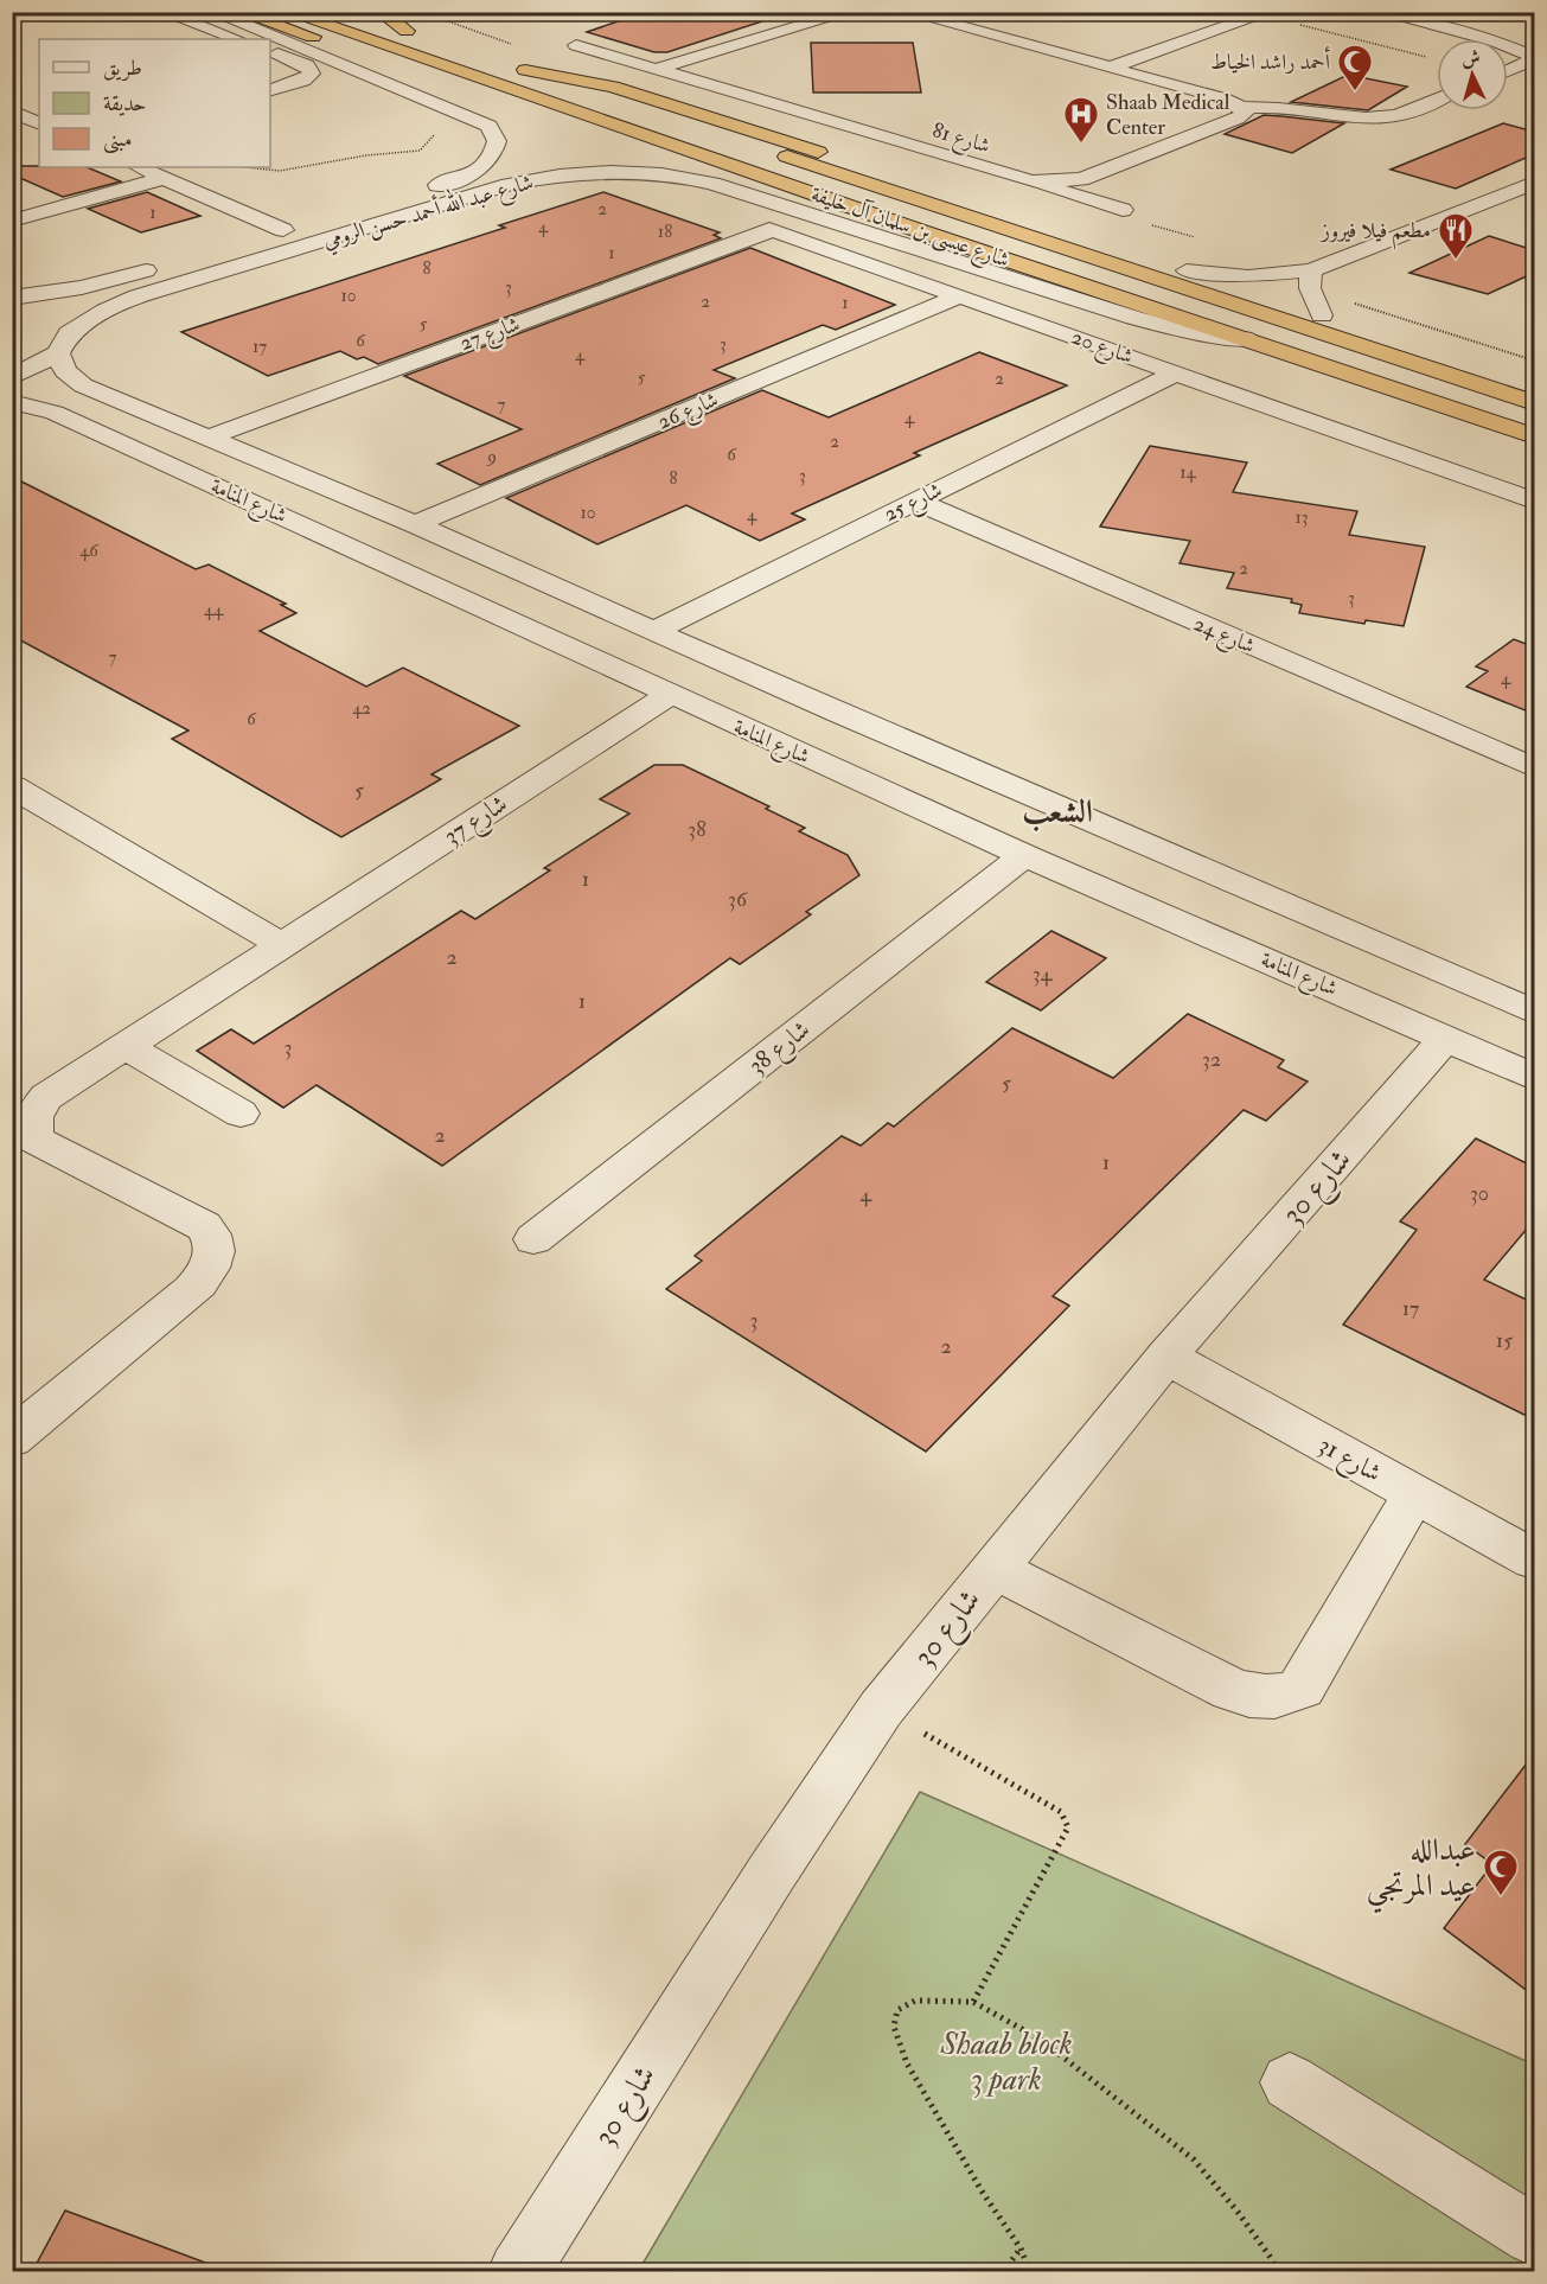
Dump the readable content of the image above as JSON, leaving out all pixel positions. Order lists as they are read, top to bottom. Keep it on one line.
{"streets":{"highway":["شارع عيسى بن سلمان آل خليفة"],"street":["شارع 81","شارع عبد الله أحمد حسن الرومي","شارع 27","شارع 20","شارع 26","شارع المنامة","شارع 25","شارع 24","شارع 37","شارع 38","شارع 30","شارع 31"]},"crossings":[["شارع عبد الله أحمد حسن الرومي","شارع عيسى بن سلمان آل خليفة"],["شارع عبد الله أحمد حسن الرومي","شارع المنامة"],["شارع 27","شارع 20"],["شارع 27","شارع المنامة"],["شارع 20","شارع 26"],["شارع 20","شارع 25"],["شارع 26","شارع المنامة"],["شارع المنامة","شارع 25"],["شارع المنامة","شارع 37"],["شارع المنامة","شارع 38"],["شارع المنامة","شارع 30"],["شارع 25","شارع 24"],["شارع 30","شارع 31"]],"districts":["الشعب"],"parks":["Shaab block 3 park"],"places":{"mosque":["أحمد راشد الخياط","عبدالله عيد المرتجي"],"hospital":["Shaab Medical Center"],"restaurant":["مطعم فيلا فيروز"]},"house_numbers":["2","1","4","18","1","8","3","10","2","1","5","6","3","17","4","5","2","7","4","2","6","9","14","3","8","10","4","13","46","2","3","44","7","4","42","6","5","38","1","36","2","34","1","3","32","5","2","1","30","4","17","3","15","2"],"legend":["طريق","حديقة","مبنى"],"north":"top"}
